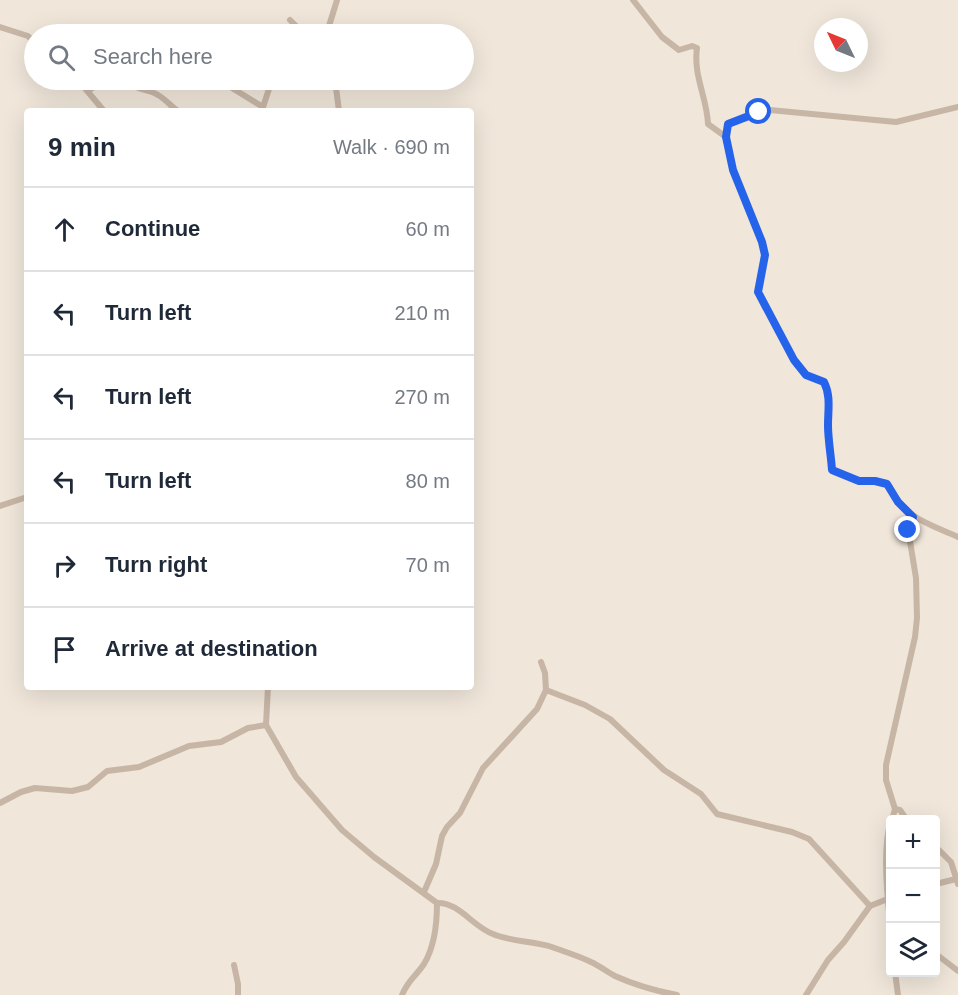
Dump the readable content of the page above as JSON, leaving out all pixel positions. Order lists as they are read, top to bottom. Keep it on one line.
{"north":"top left","page":{"search":"Search here","heading":["9 min","Walk · 690 m"],"list":[["Continue","60 m"],["Turn left","210 m"],["Turn left","270 m"],["Turn left","80 m"],["Turn right","70 m"],"Arrive at destination"],"map_buttons":["+","−"]}}
